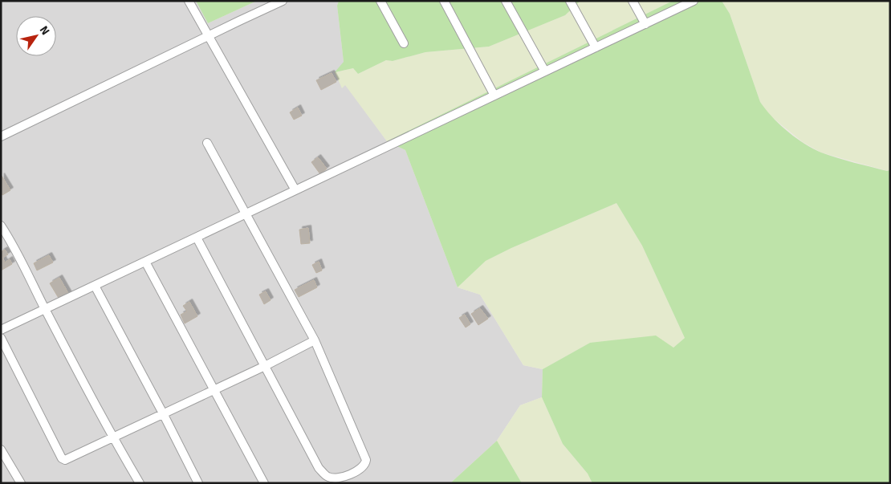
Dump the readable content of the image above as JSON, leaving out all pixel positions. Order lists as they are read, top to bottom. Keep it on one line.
{"north":"top right"}
